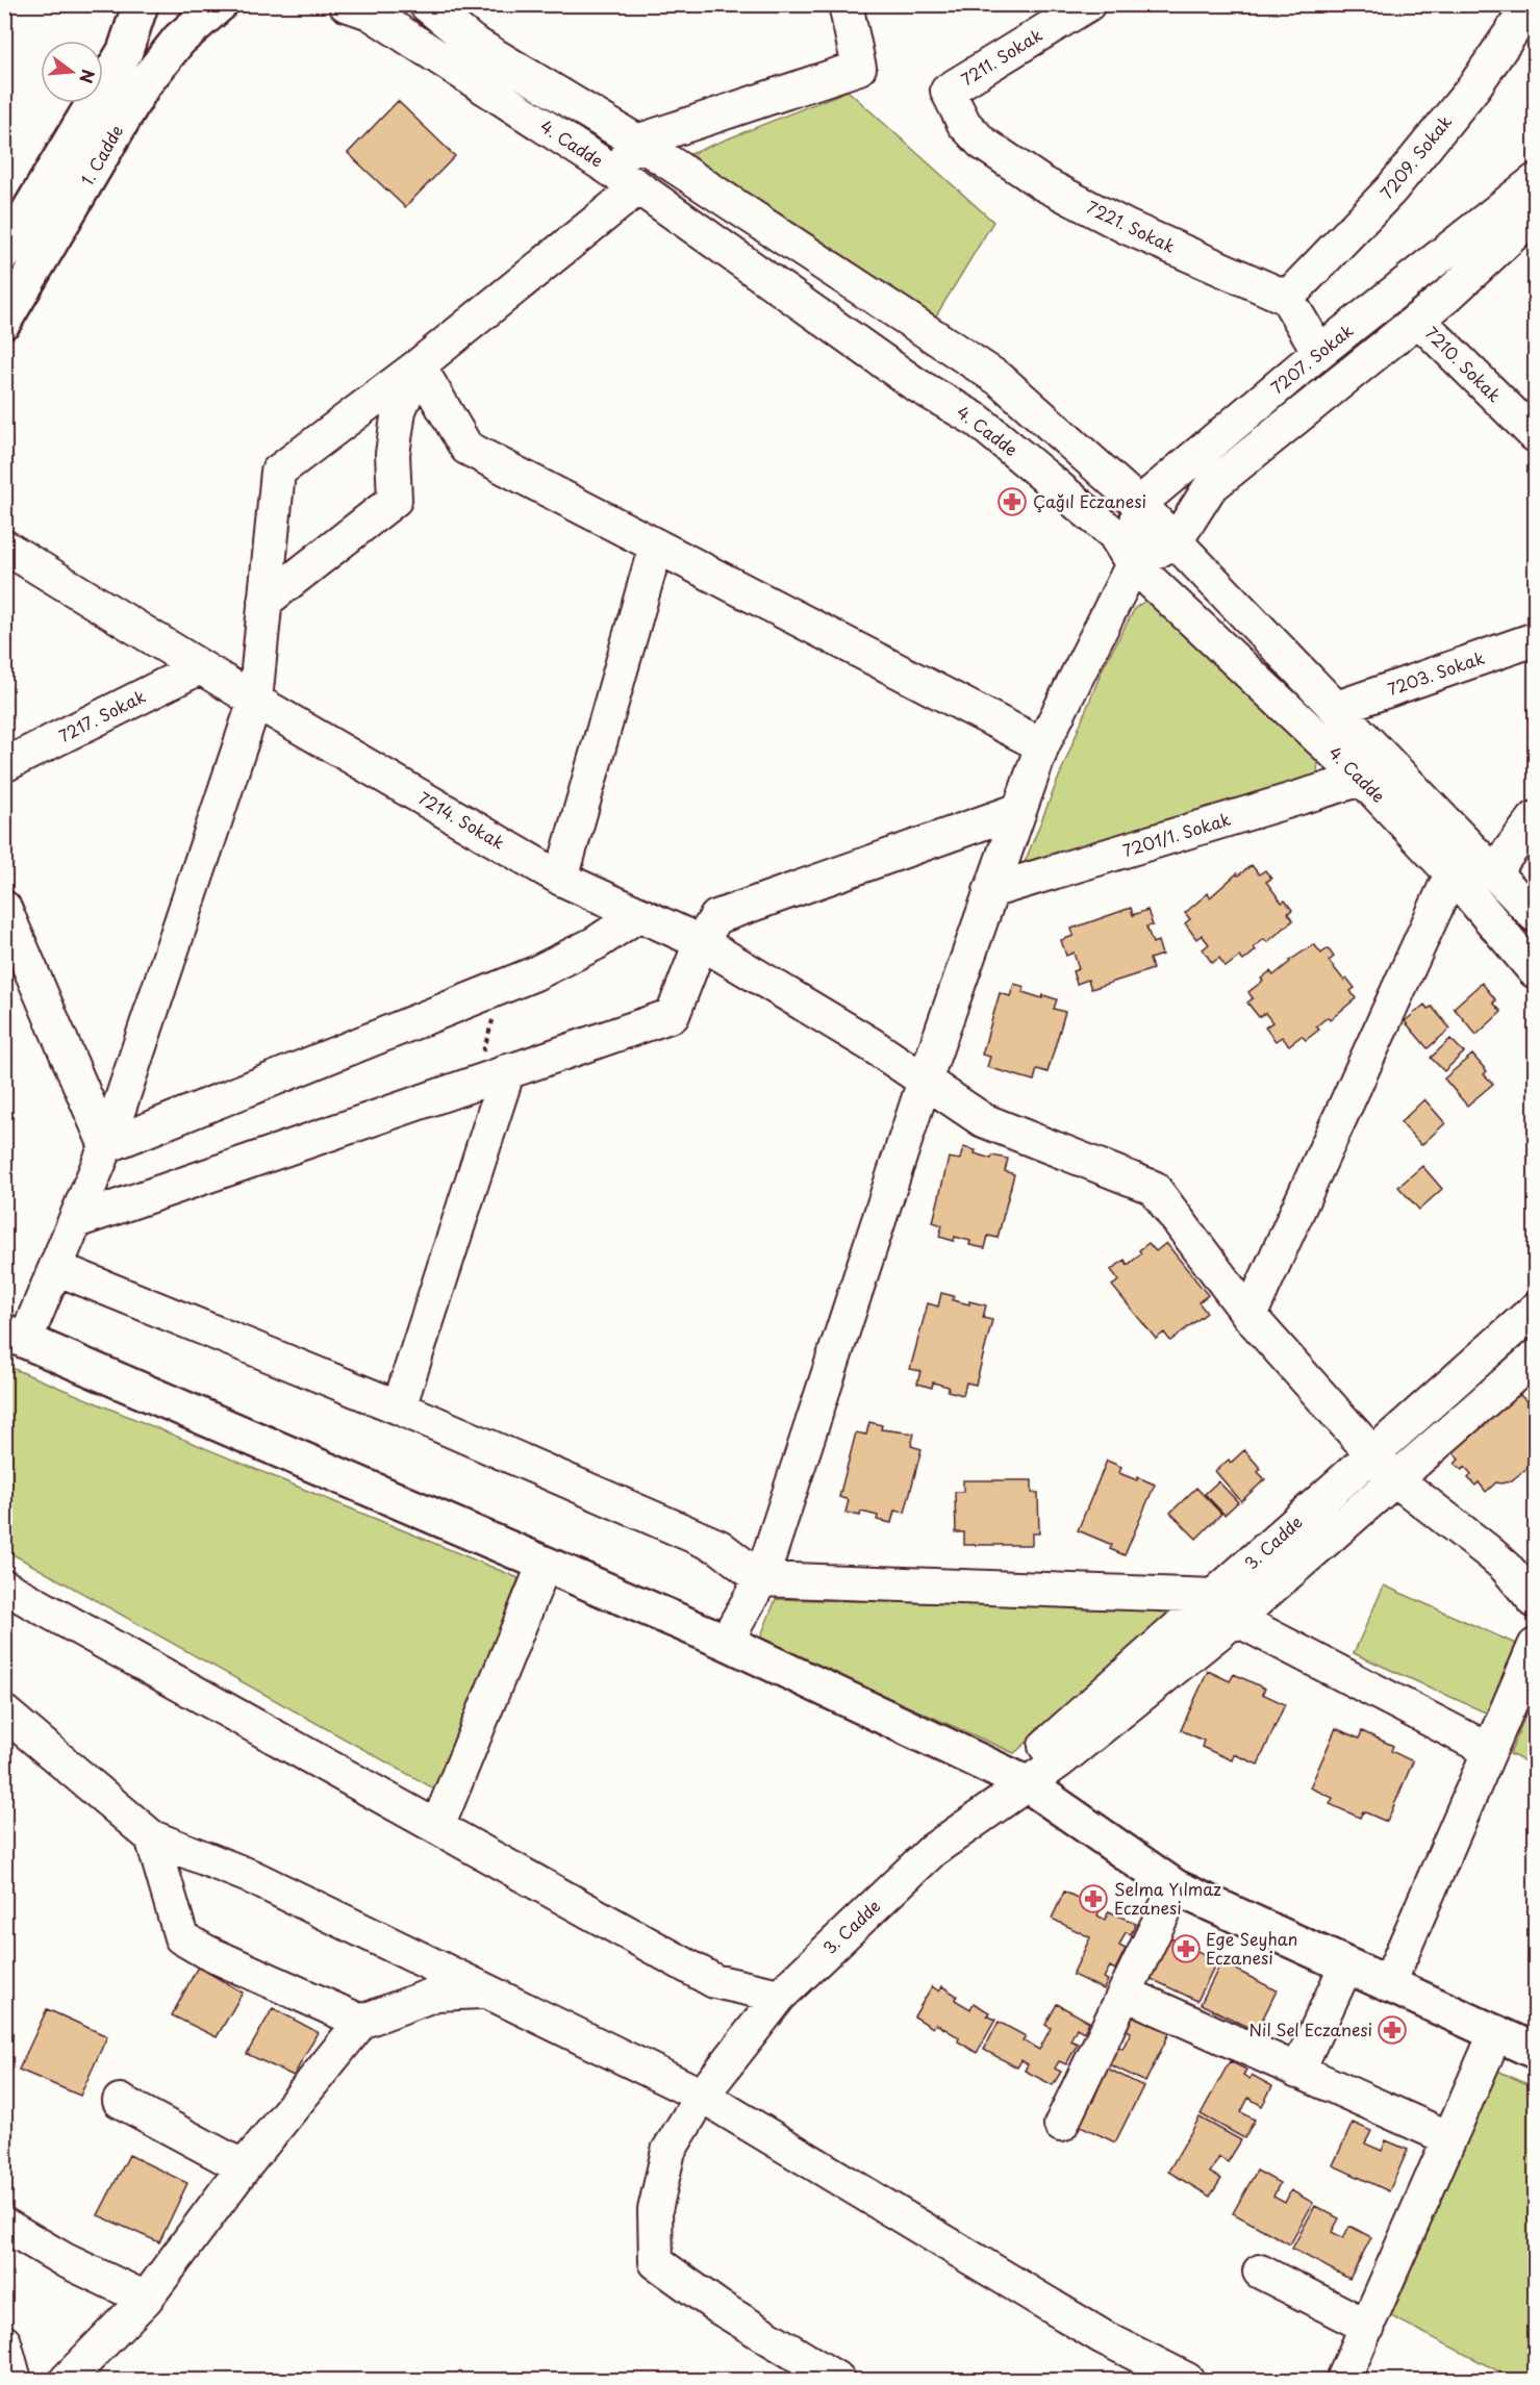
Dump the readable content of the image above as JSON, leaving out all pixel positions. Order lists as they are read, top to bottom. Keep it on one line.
{"streets":{"main road":["1. Cadde"],"street":["7211. Sokak","4. Cadde","7209. Sokak","7221. Sokak","7207. Sokak","7210. Sokak","7203. Sokak","7217. Sokak","7214. Sokak","7201/1. Sokak","3. Cadde"]},"crossings":[["7211. Sokak","7221. Sokak"],["4. Cadde","7207. Sokak"],["4. Cadde","7203. Sokak"],["4. Cadde","7201/1. Sokak"],["7209. Sokak","7221. Sokak"],["7217. Sokak","7214. Sokak"],["7214. Sokak","3. Cadde"]],"places":{"pharmacy":["Çağıl Eczanesi","Selma Yılmaz Eczanesi","Ege Seyhan Eczanesi","Nil Sel Eczanesi"]},"north":"right"}
